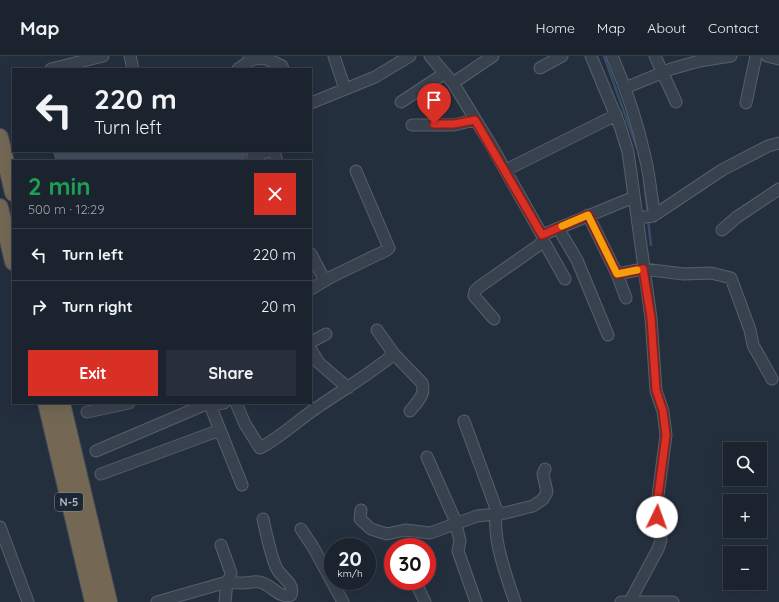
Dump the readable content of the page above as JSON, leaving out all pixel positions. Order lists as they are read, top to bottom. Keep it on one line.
{"streets":{"highway":["N-5"]},"page":{"header":"Map","nav":["Home","Map","About","Contact"],"turn":["220 m","Turn left"],"heading":["2 min","500 m · 12:29"],"list":[{"name":"Turn left","value":"220 m"},{"name":"Turn right","value":"20 m"}],"buttons":["Exit","Share"],"map_buttons":["+","−"],"speed":"20 km/h","limit":"30"}}
